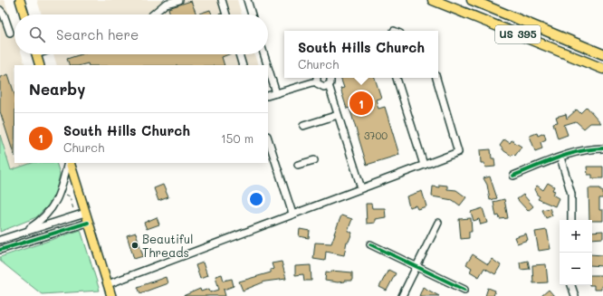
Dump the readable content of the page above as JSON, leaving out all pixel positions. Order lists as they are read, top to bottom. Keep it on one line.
{"streets":{"highway":["US 395"]},"places":["Beautiful Threads"],"house_numbers":["3700"],"page":{"search":"Search here","popup":["South Hills Church","Church"],"heading":"Nearby","pins":"1","list":[{"mark":"1","name":"South Hills Church","note":"Church","value":"150 m"}],"map_buttons":["+","−"]}}
